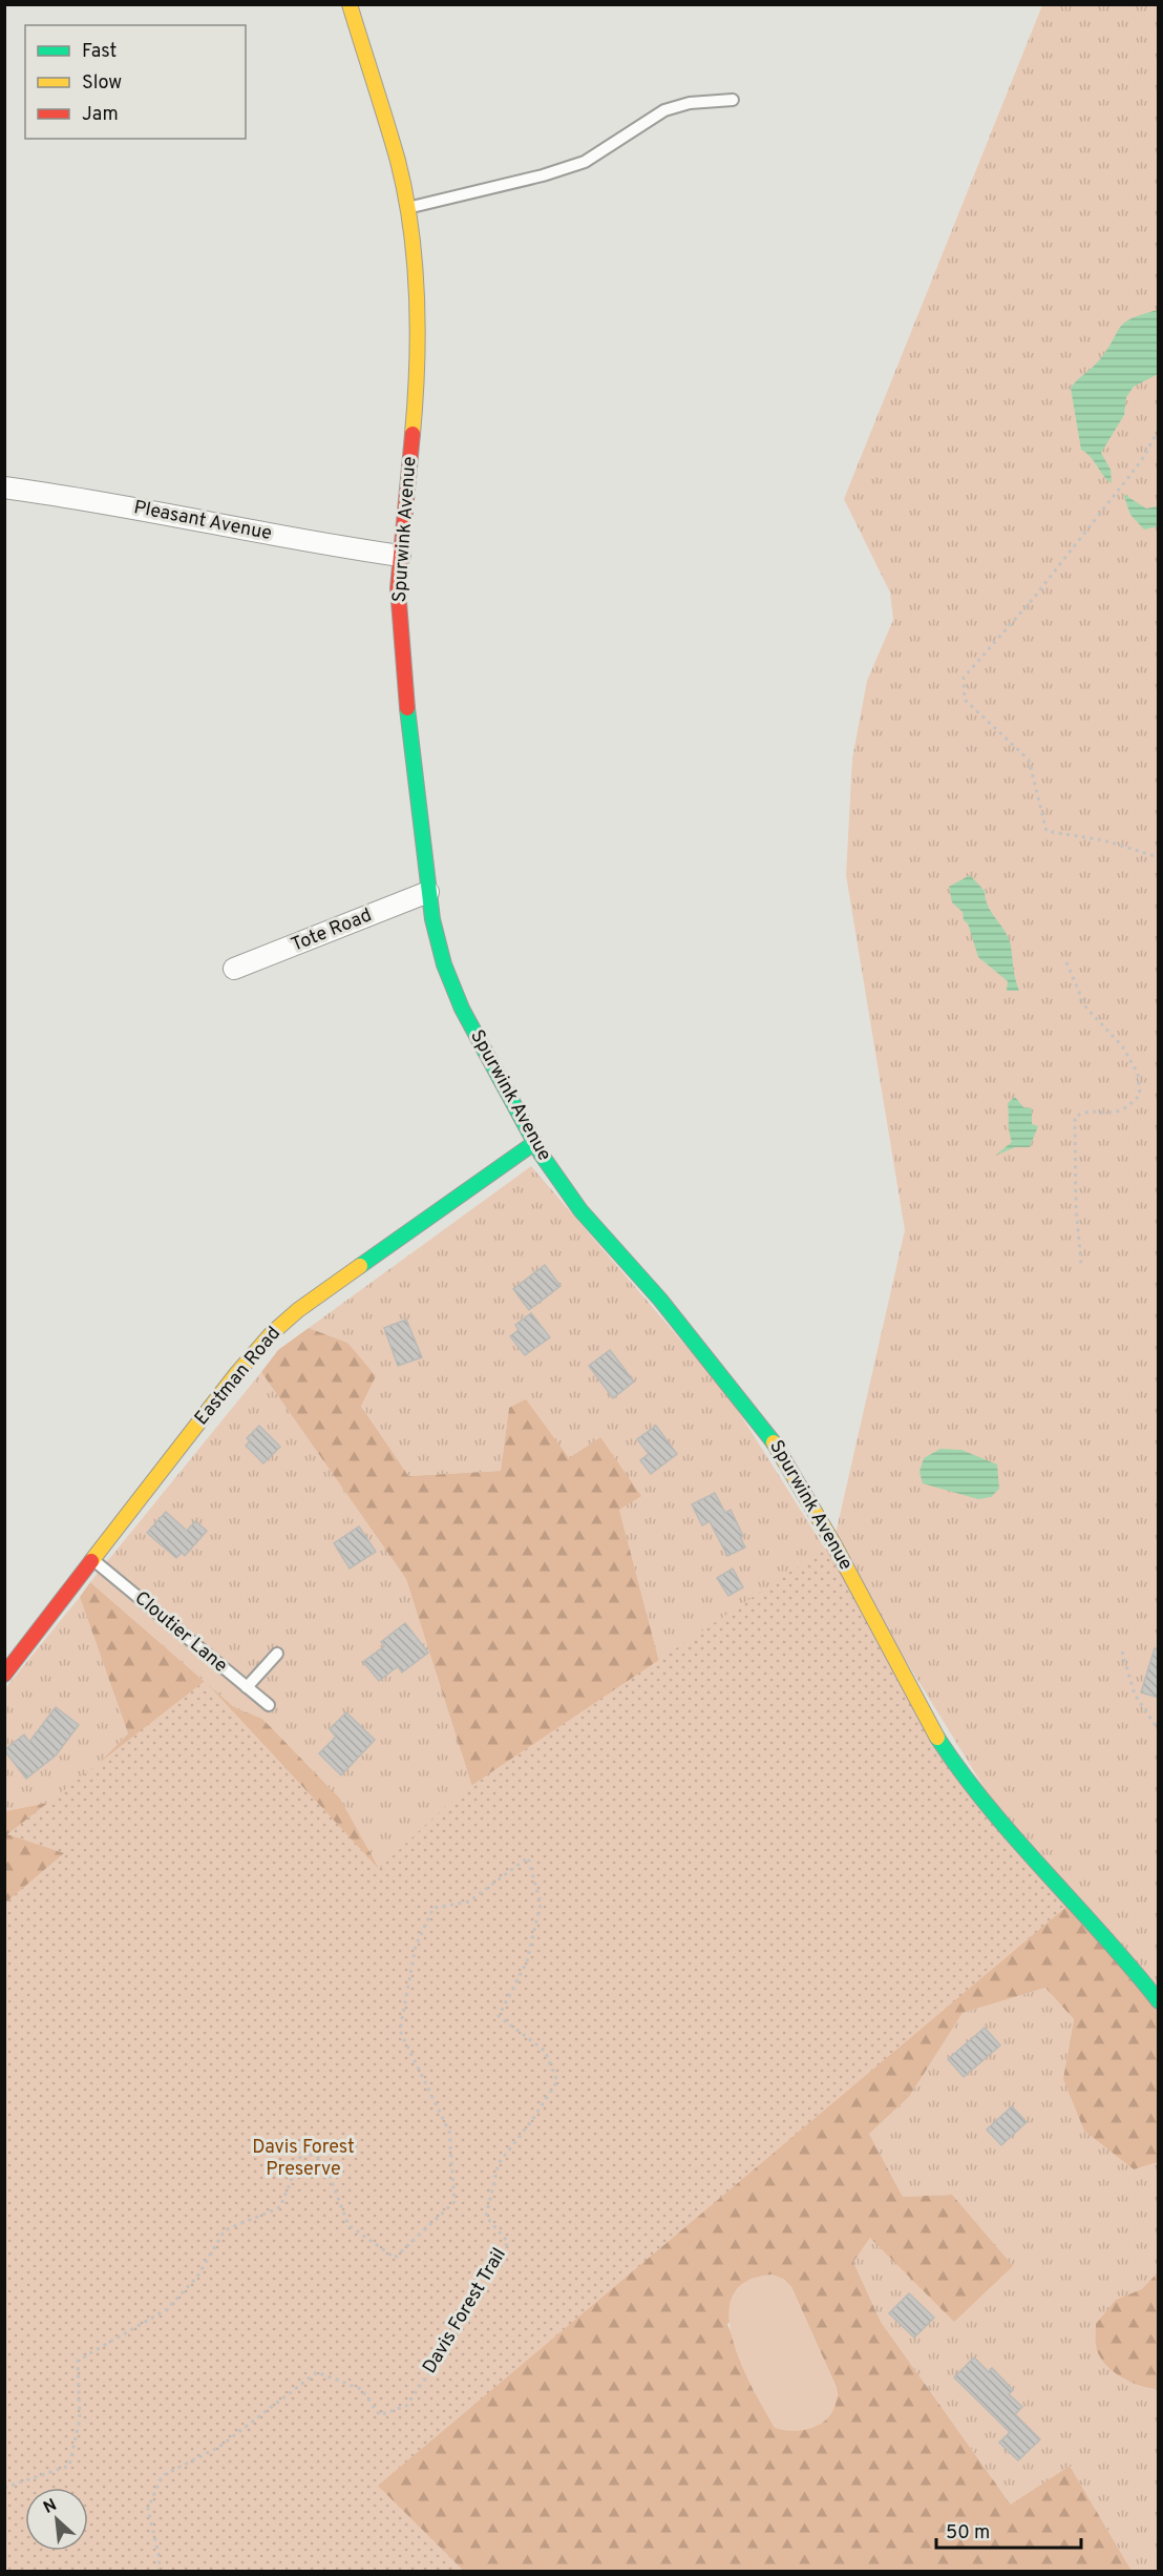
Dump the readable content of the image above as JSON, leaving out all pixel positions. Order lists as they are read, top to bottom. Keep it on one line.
{"streets":{"street":["Pleasant Avenue","Spurwink Avenue","Tote Road","Eastman Road"],"lane":["Cloutier Lane"],"path":["Davis Forest Trail"]},"crossings":[["Pleasant Avenue","Spurwink Avenue"],["Spurwink Avenue","Tote Road"],["Spurwink Avenue","Eastman Road"],["Eastman Road","Cloutier Lane"]],"parks":["Davis Forest Preserve"],"legend":["Fast","Slow","Jam"],"scale_bar":"50 m","north":"top left"}
